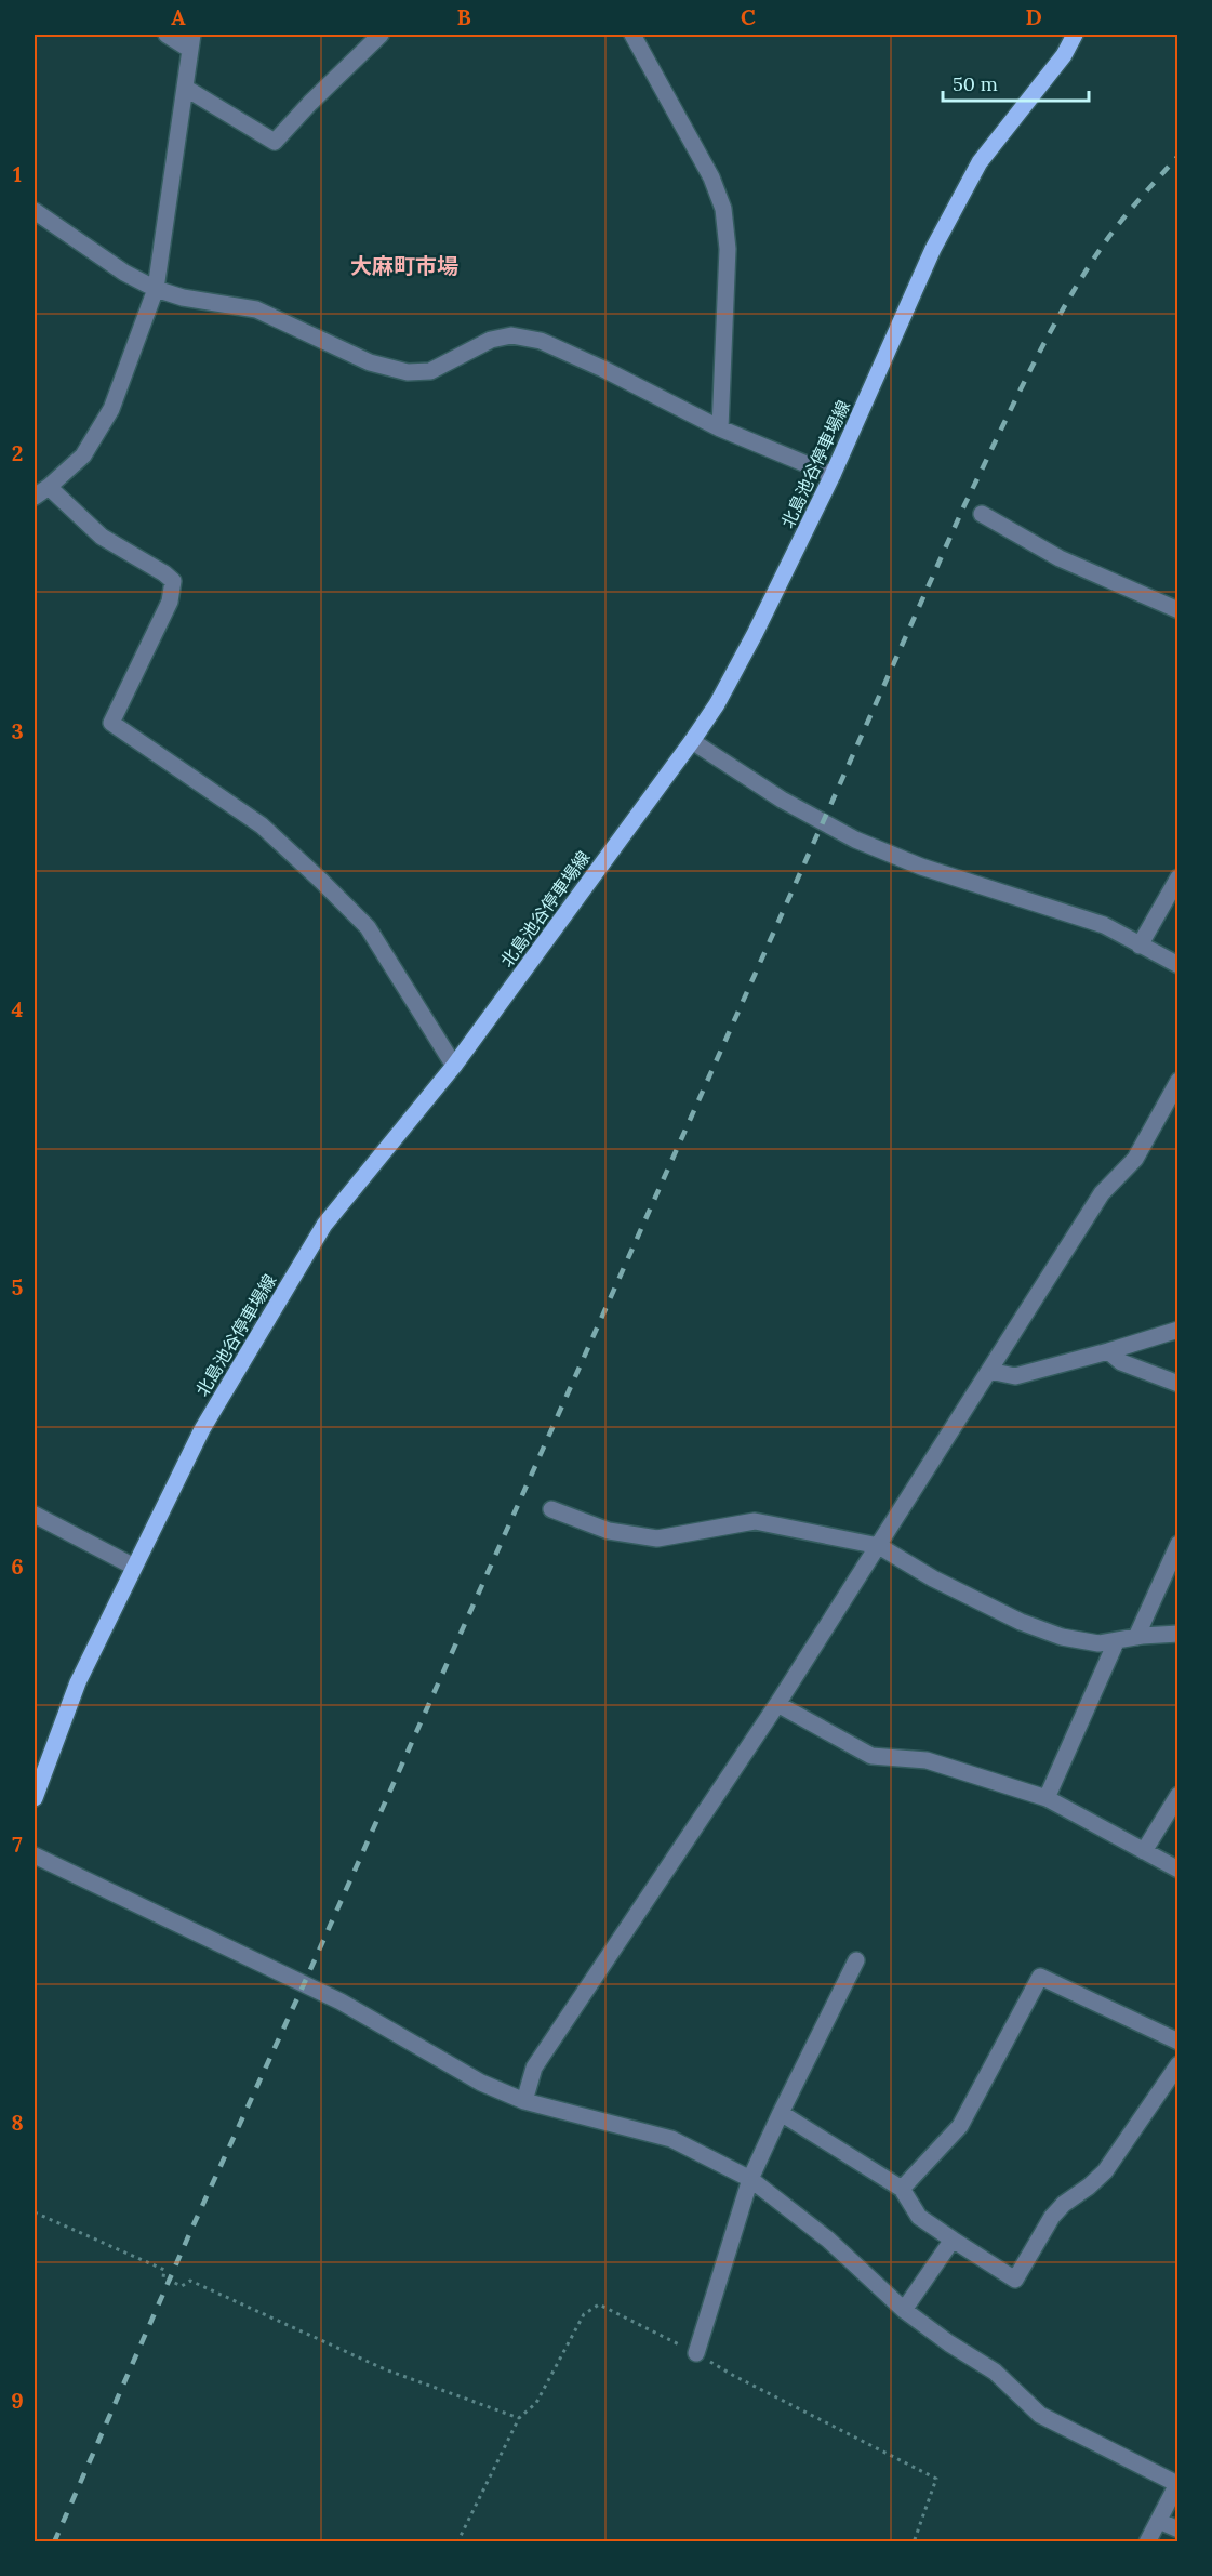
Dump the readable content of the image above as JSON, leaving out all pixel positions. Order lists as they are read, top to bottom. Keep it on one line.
{"streets":{"main road":["北島池谷停車場線"]},"districts":["大麻町市場"],"scale_bar":"50 m","grid":{"columns":["A","B","C","D"],"rows":["1","2","3","4","5","6","7","8","9"]}}
